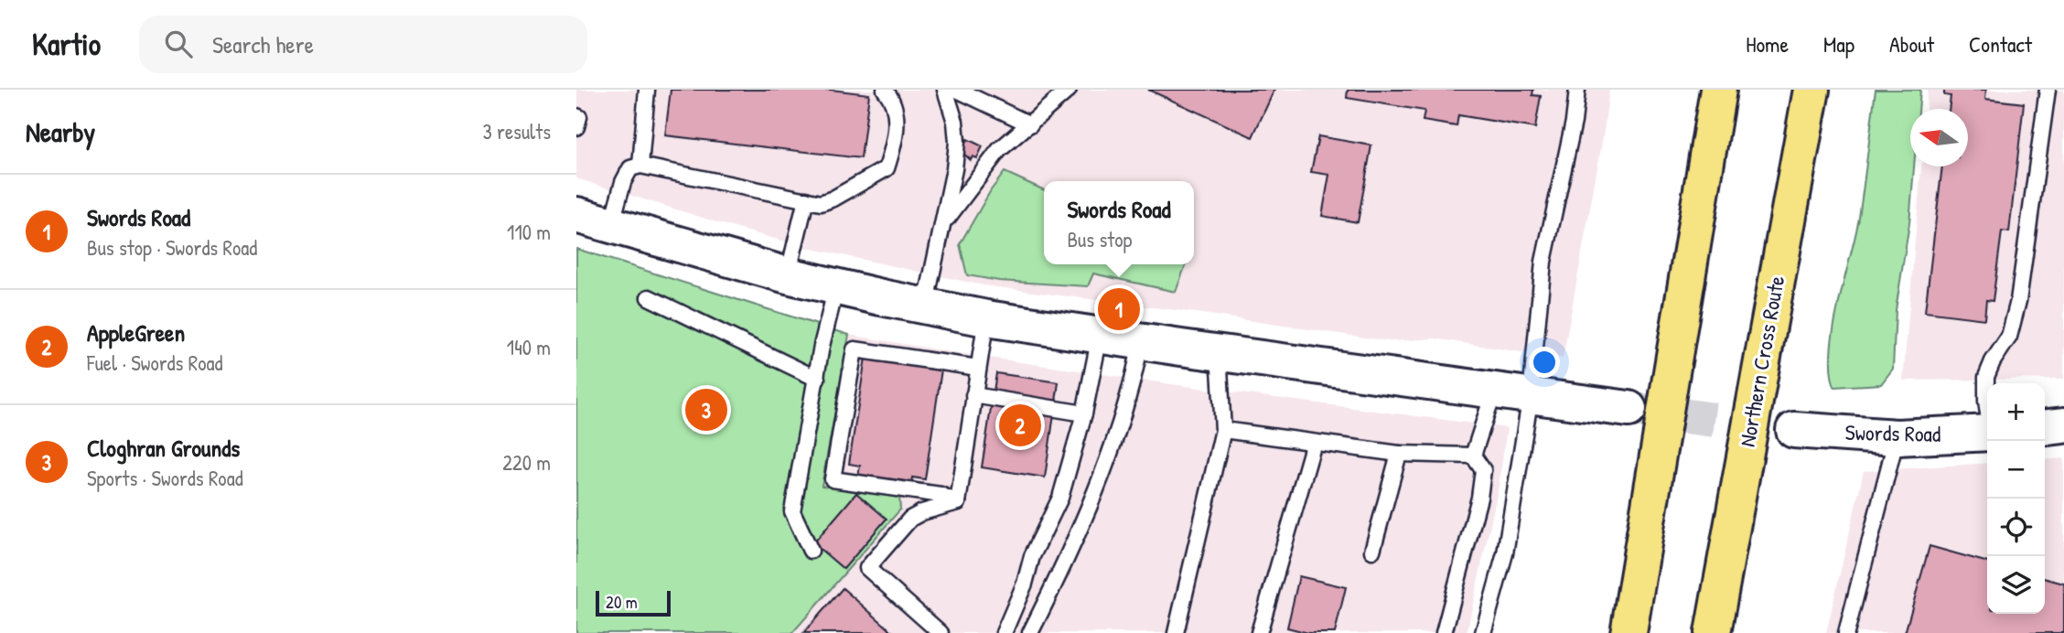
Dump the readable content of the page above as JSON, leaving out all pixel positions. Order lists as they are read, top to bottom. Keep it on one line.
{"streets":{"highway":["Northern Cross Route"],"main road":["Swords Road"]},"scale_bar":"20 m","north":"left","page":{"header":"Kartio","search":"Search here","nav":["Home","Map","About","Contact"],"heading":["Nearby","3 results"],"list":[{"mark":"1","name":"Swords Road","note":"Bus stop · Swords Road","value":"110 m"},{"mark":"2","name":"AppleGreen","note":"Fuel · Swords Road","value":"140 m"},{"mark":"3","name":"Cloghran Grounds","note":"Sports · Swords Road","value":"220 m"}],"popup":["Swords Road","Bus stop"],"pins":["1","3","2"],"map_buttons":["+","−"],"scale":"20 m"}}
